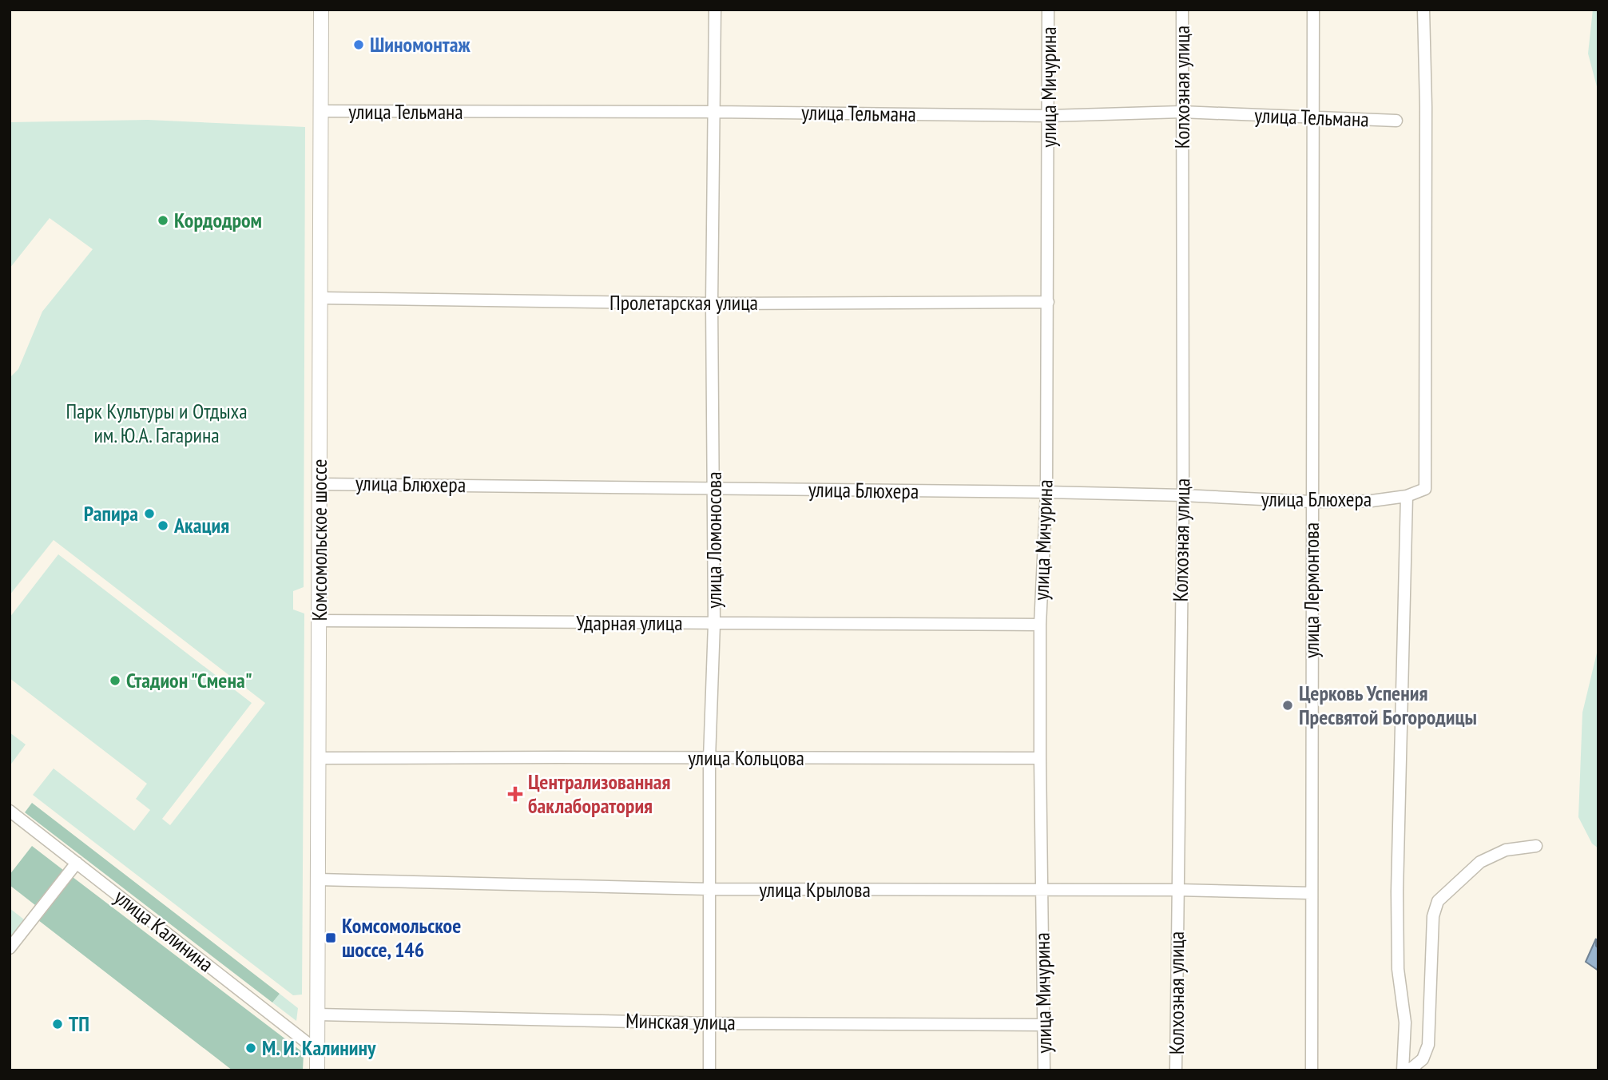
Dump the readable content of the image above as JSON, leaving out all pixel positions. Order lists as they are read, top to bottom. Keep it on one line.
{"streets":{"main road":["Комсомольское шоссе"],"street":["улица Мичурина","Колхозная улица","улица Тельмана","Пролетарская улица","улица Блюхера","улица Ломоносова","улица Лермонтова","Ударная улица","улица Кольцова","улица Крылова","улица Калинина","Минская улица"]},"crossings":[["улица Мичурина","улица Тельмана"],["улица Мичурина","Пролетарская улица"],["улица Мичурина","улица Блюхера"],["улица Мичурина","Ударная улица"],["улица Мичурина","улица Кольцова"],["улица Мичурина","улица Крылова"],["улица Мичурина","Минская улица"],["Колхозная улица","улица Тельмана"],["Колхозная улица","улица Блюхера"],["Колхозная улица","улица Крылова"],["улица Тельмана","Комсомольское шоссе"],["улица Тельмана","улица Ломоносова"],["улица Тельмана","улица Лермонтова"],["Пролетарская улица","Комсомольское шоссе"],["Пролетарская улица","улица Ломоносова"],["улица Блюхера","Комсомольское шоссе"],["улица Блюхера","улица Ломоносова"],["улица Блюхера","улица Лермонтова"],["Комсомольское шоссе","Ударная улица"],["Комсомольское шоссе","улица Кольцова"],["Комсомольское шоссе","улица Крылова"],["Комсомольское шоссе","улица Калинина"],["Комсомольское шоссе","Минская улица"],["улица Ломоносова","Ударная улица"],["улица Ломоносова","улица Кольцова"],["улица Ломоносова","улица Крылова"],["улица Ломоносова","Минская улица"],["улица Лермонтова","улица Крылова"]],"parks":["Парк Культуры и Отдыха им. Ю.А. Гагарина"],"places":{"other":["Шиномонтаж","Кордодром","Рапира","Акация","Стадион \"Смена\"","Церковь Успения Пресвятой Богородицы","ТП","М. И. Калинину"],"health":["Централизованная баклаборатория"],"transit":["Комсомольское шоссе, 146"]}}
